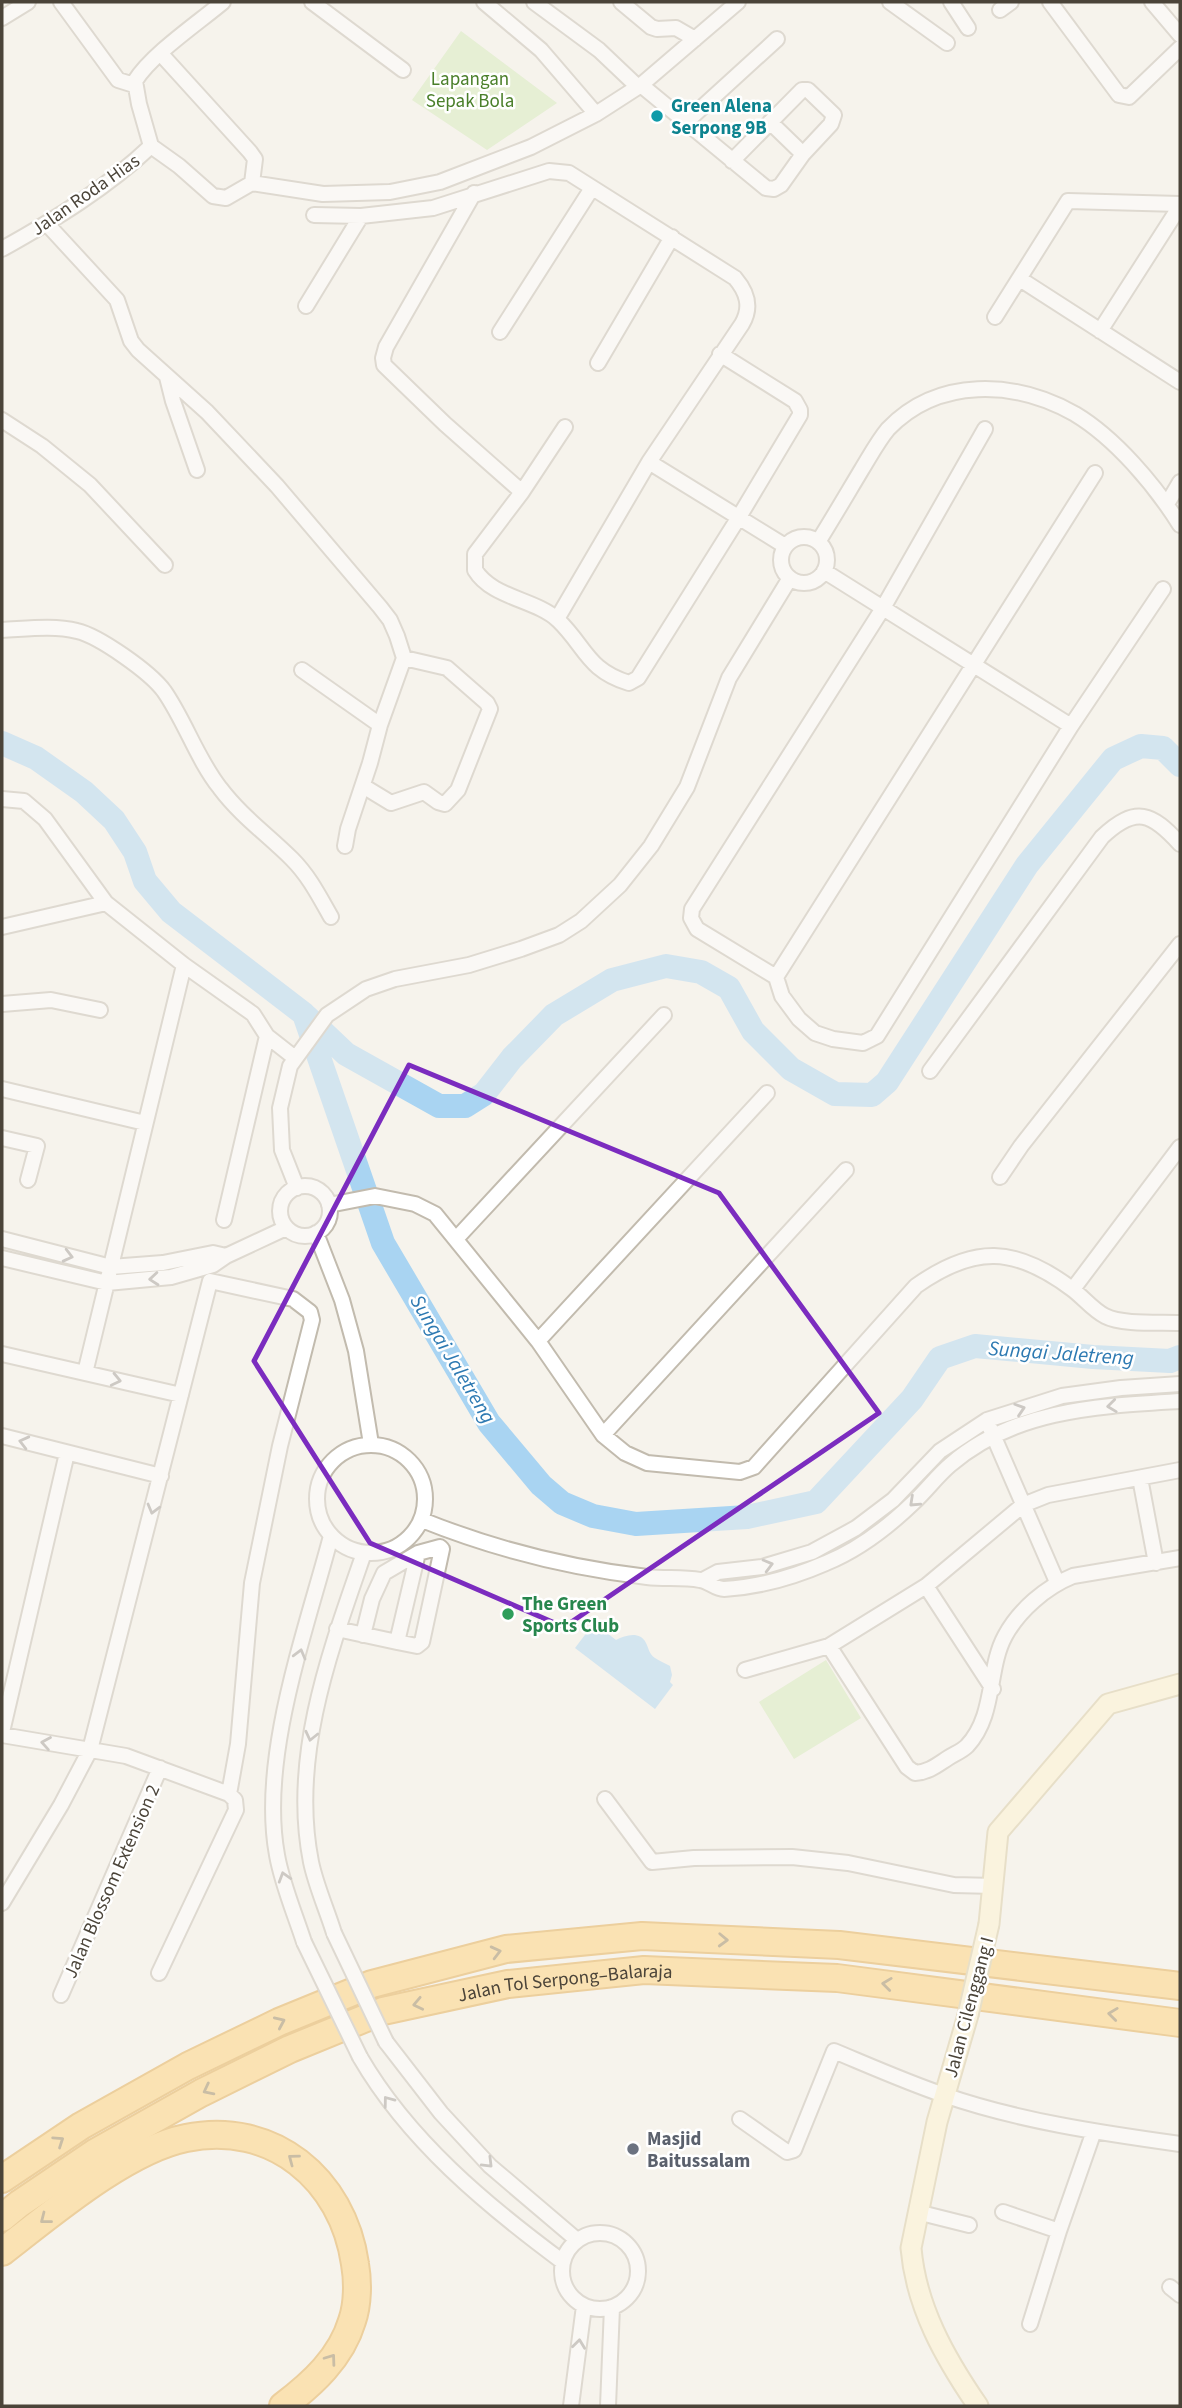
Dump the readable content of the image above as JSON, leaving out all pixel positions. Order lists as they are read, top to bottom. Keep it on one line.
{"streets":{"highway":["Jalan Tol Serpong–Balaraja"],"street":["Jalan Roda Hias","Jalan Blossom Extension 2","Jalan Cilenggang I"]},"water":["Sungai Jaletreng"],"parks":["Lapangan Sepak Bola"],"places":["Green Alena Serpong 9B","The Green Sports Club","Masjid Baitussalam"]}
